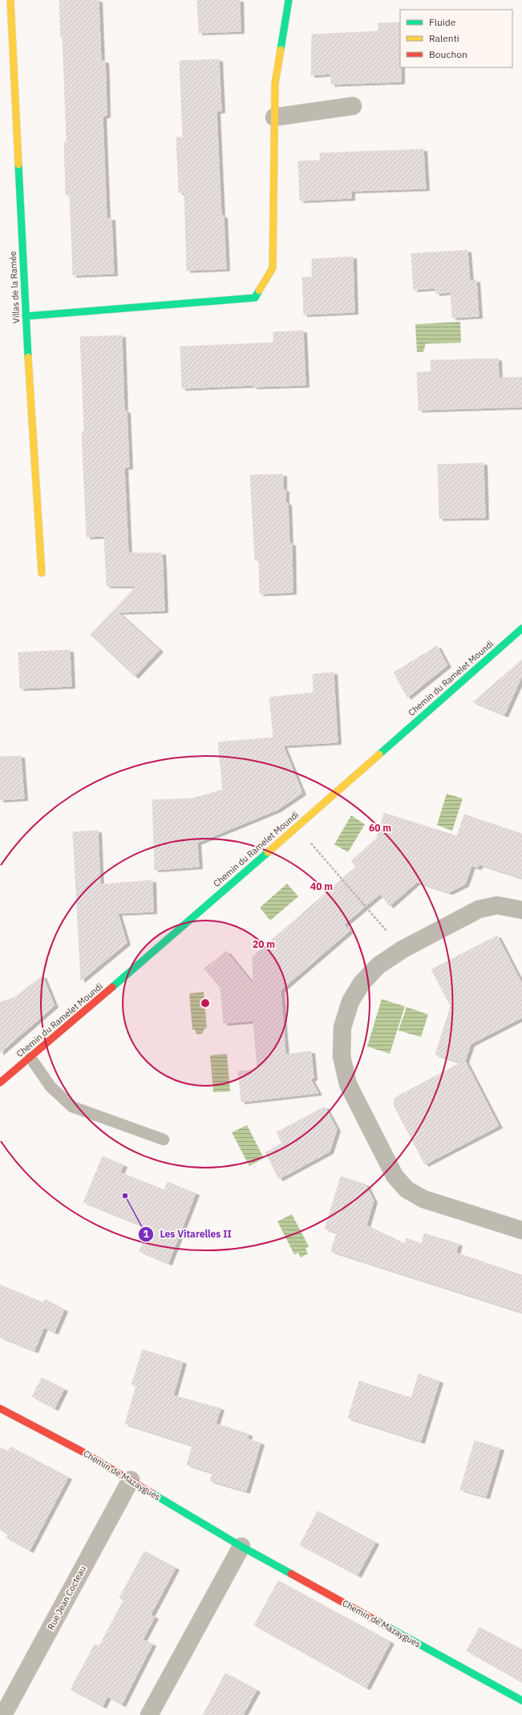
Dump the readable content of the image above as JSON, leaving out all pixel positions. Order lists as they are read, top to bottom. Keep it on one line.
{"streets":{"street":["Villas de la Ramée","Chemin du Ramelet Moundi","Chemin de Mazaygues","Rue Jean Cocteau"]},"crossings":[["Chemin de Mazaygues","Rue Jean Cocteau"]],"places":["Les Vitarelles II"],"legend":["Fluide","Ralenti","Bouchon"],"rings":["60 m","40 m","20 m"]}
